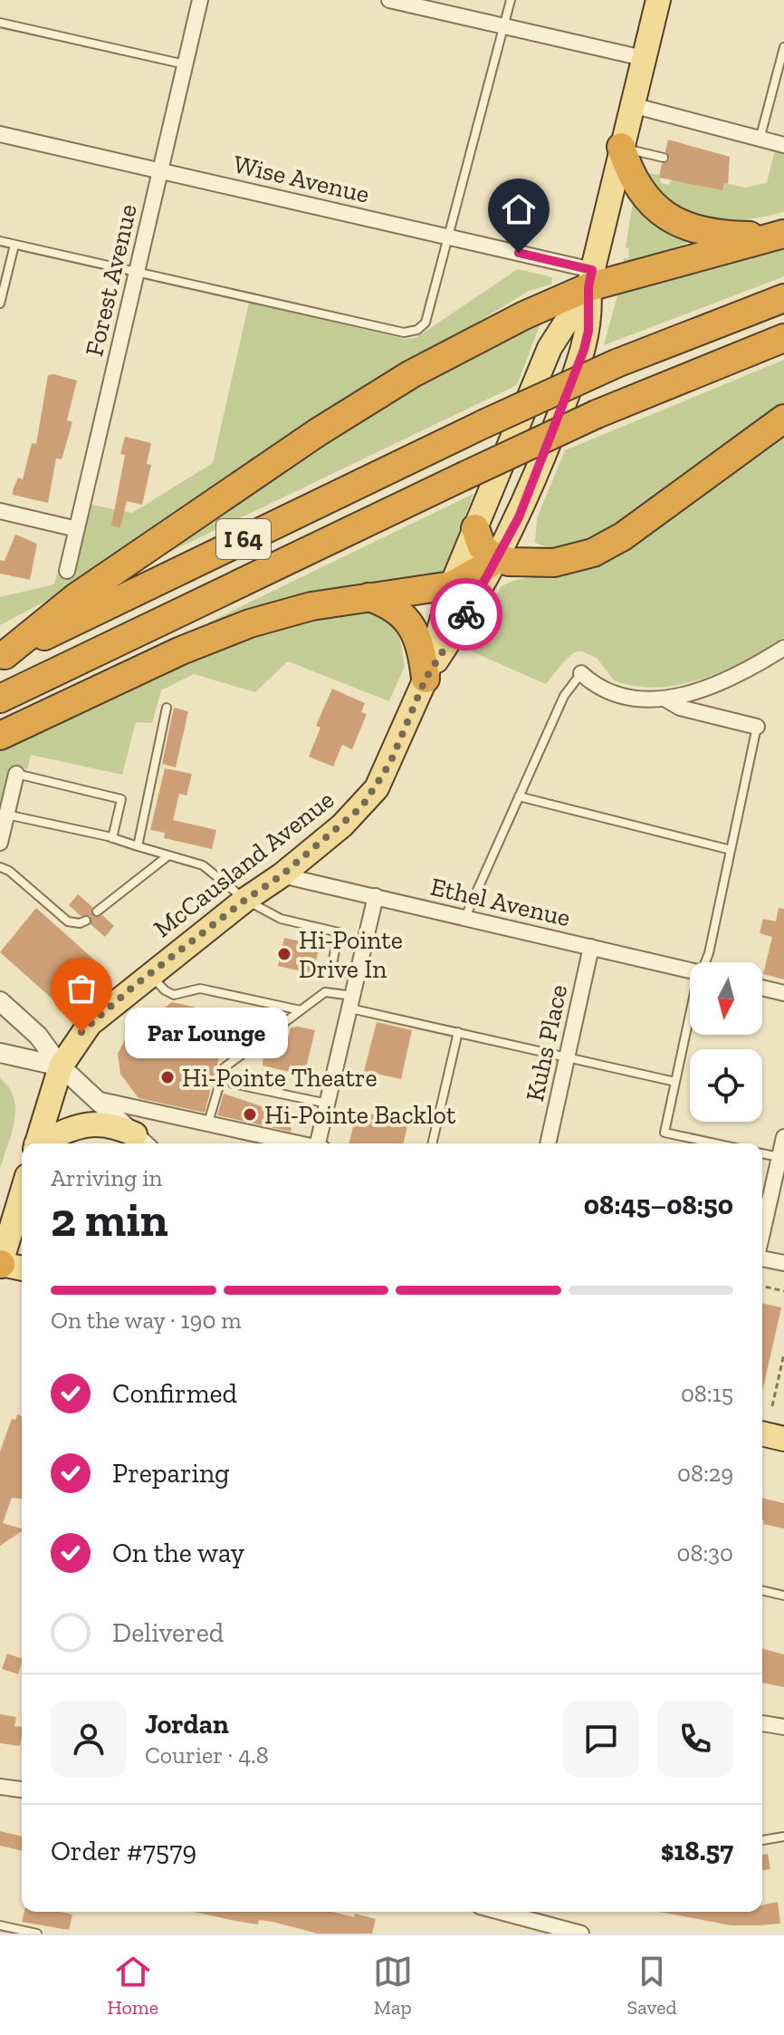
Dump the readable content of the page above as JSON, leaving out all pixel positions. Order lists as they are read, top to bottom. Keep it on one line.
{"streets":{"highway":["I 64"],"main road":["McCausland Avenue"],"street":["Wise Avenue","Forest Avenue","Ethel Avenue","Kuhs Place"]},"crossings":[["Wise Avenue","Forest Avenue"],["Wise Avenue","McCausland Avenue"],["McCausland Avenue","Ethel Avenue"],["Ethel Avenue","Kuhs Place"]],"places":["Hi-Pointe Drive In","Par Lounge","Hi-Pointe Theatre","Hi-Pointe Backlot"],"north":"bottom","page":{"bubble":"Par Lounge","heading":["2 min","Arriving in","08:45–08:50"],"panel":["Jordan","Courier · 4.8","Order #7579","$18.57"],"bar":"On the way · 190 m","list":[["Confirmed","08:15"],["Preparing","08:29"],["On the way","08:30"],"Delivered"],"tabs":["Home","Map","Saved"]}}
